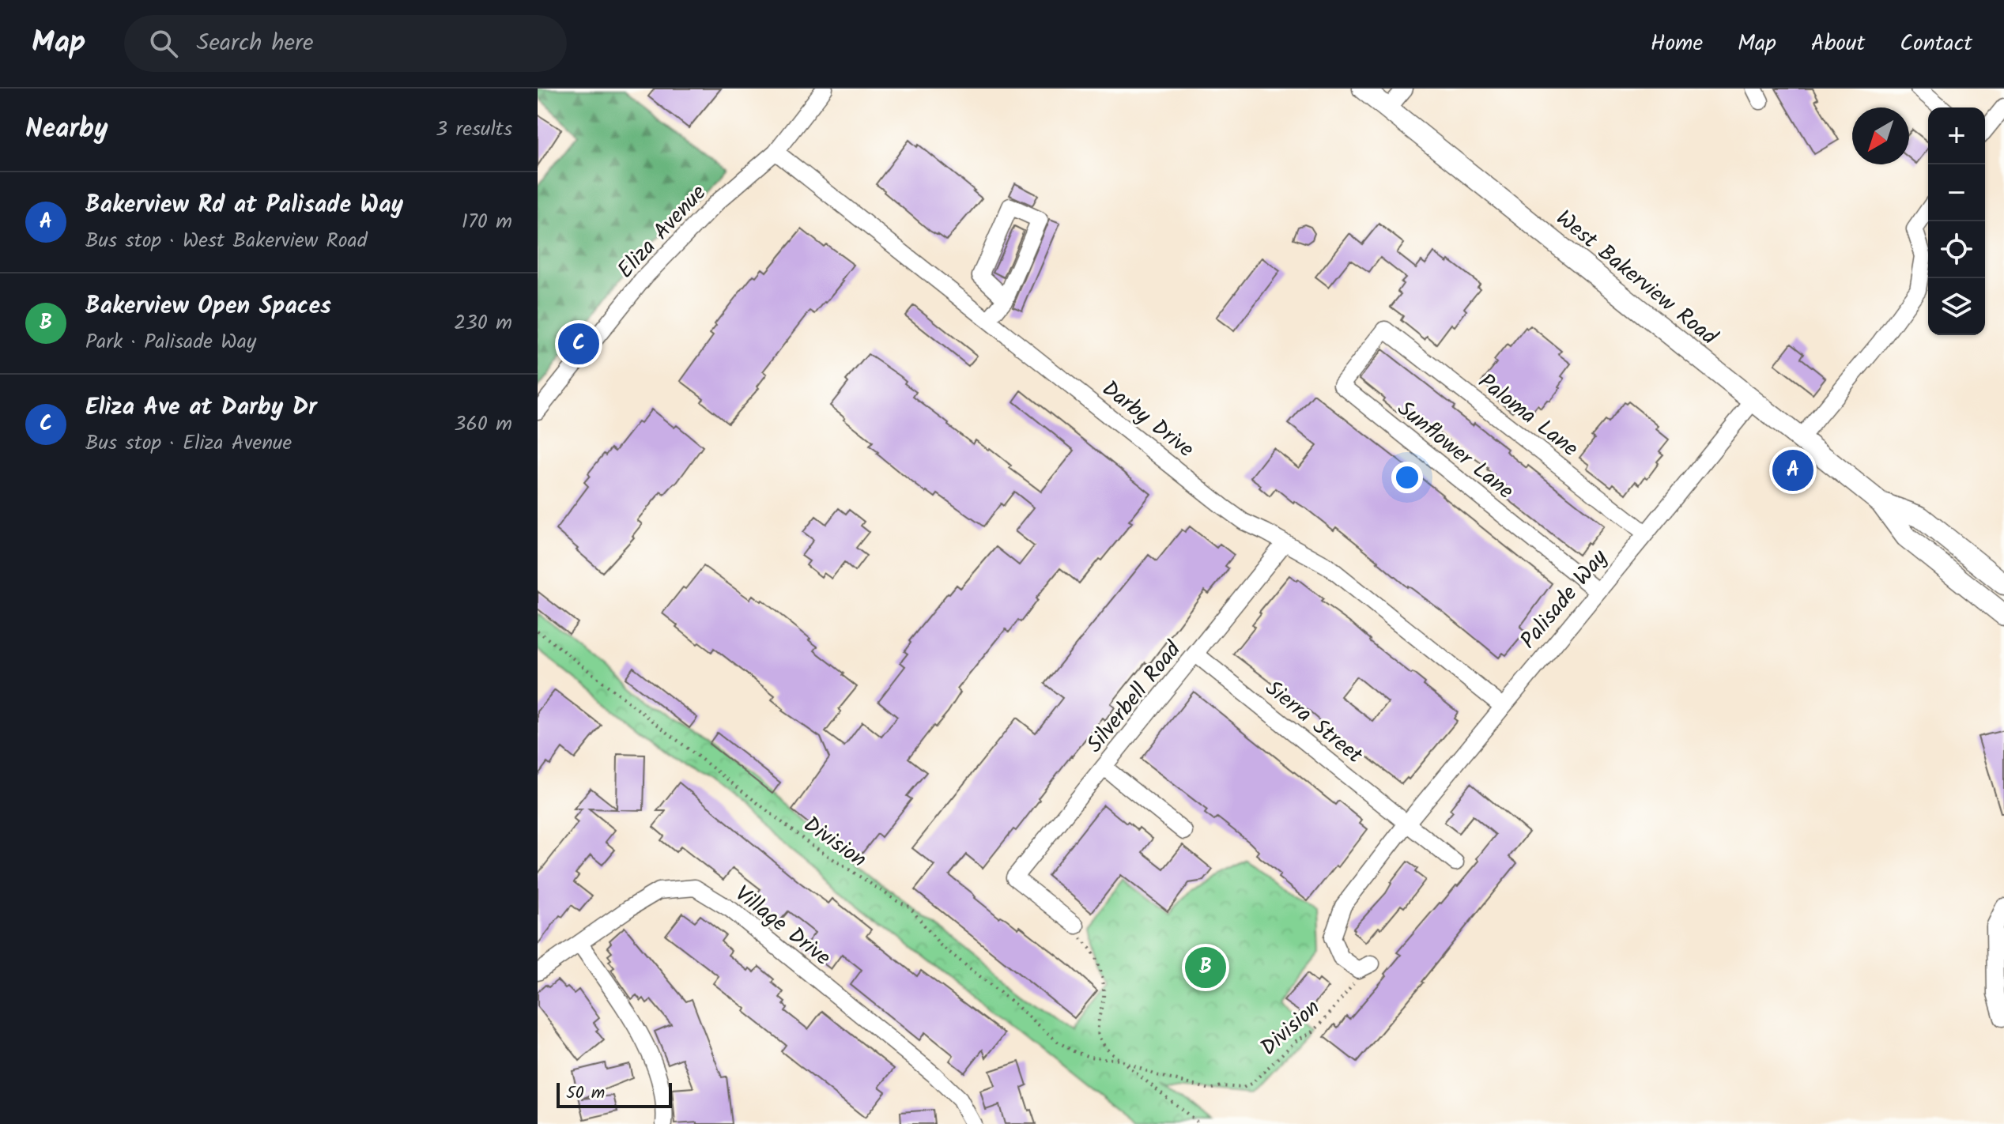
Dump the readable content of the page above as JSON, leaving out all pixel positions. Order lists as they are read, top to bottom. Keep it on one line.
{"streets":{"main road":["West Bakerview Road"],"street":["Eliza Avenue","Paloma Lane","Darby Drive","Sunflower Lane","Palisade Way","Silverbell Road","Sierra Street","Village Drive"],"path":["Division"]},"crossings":[["Eliza Avenue","Darby Drive"],["West Bakerview Road","Palisade Way"],["Paloma Lane","Sunflower Lane"],["Paloma Lane","Palisade Way"],["Darby Drive","Palisade Way"],["Darby Drive","Silverbell Road"],["Sunflower Lane","Palisade Way"],["Palisade Way","Sierra Street"],["Palisade Way","Division"],["Silverbell Road","Sierra Street"],["Silverbell Road","Division"]],"scale_bar":"50 m","north":"bottom left","page":{"header":"Map","search":"Search here","nav":["Home","Map","About","Contact"],"heading":["Nearby","3 results"],"map_buttons":["+","−"],"list":[{"mark":"A","name":"Bakerview Rd at Palisade Way","note":"Bus stop · West Bakerview Road","value":"170 m"},{"mark":"B","name":"Bakerview Open Spaces","note":"Park · Palisade Way","value":"230 m"},{"mark":"C","name":"Eliza Ave at Darby Dr","note":"Bus stop · Eliza Avenue","value":"360 m"}],"pins":["C","A","B"],"scale":"50 m"}}
